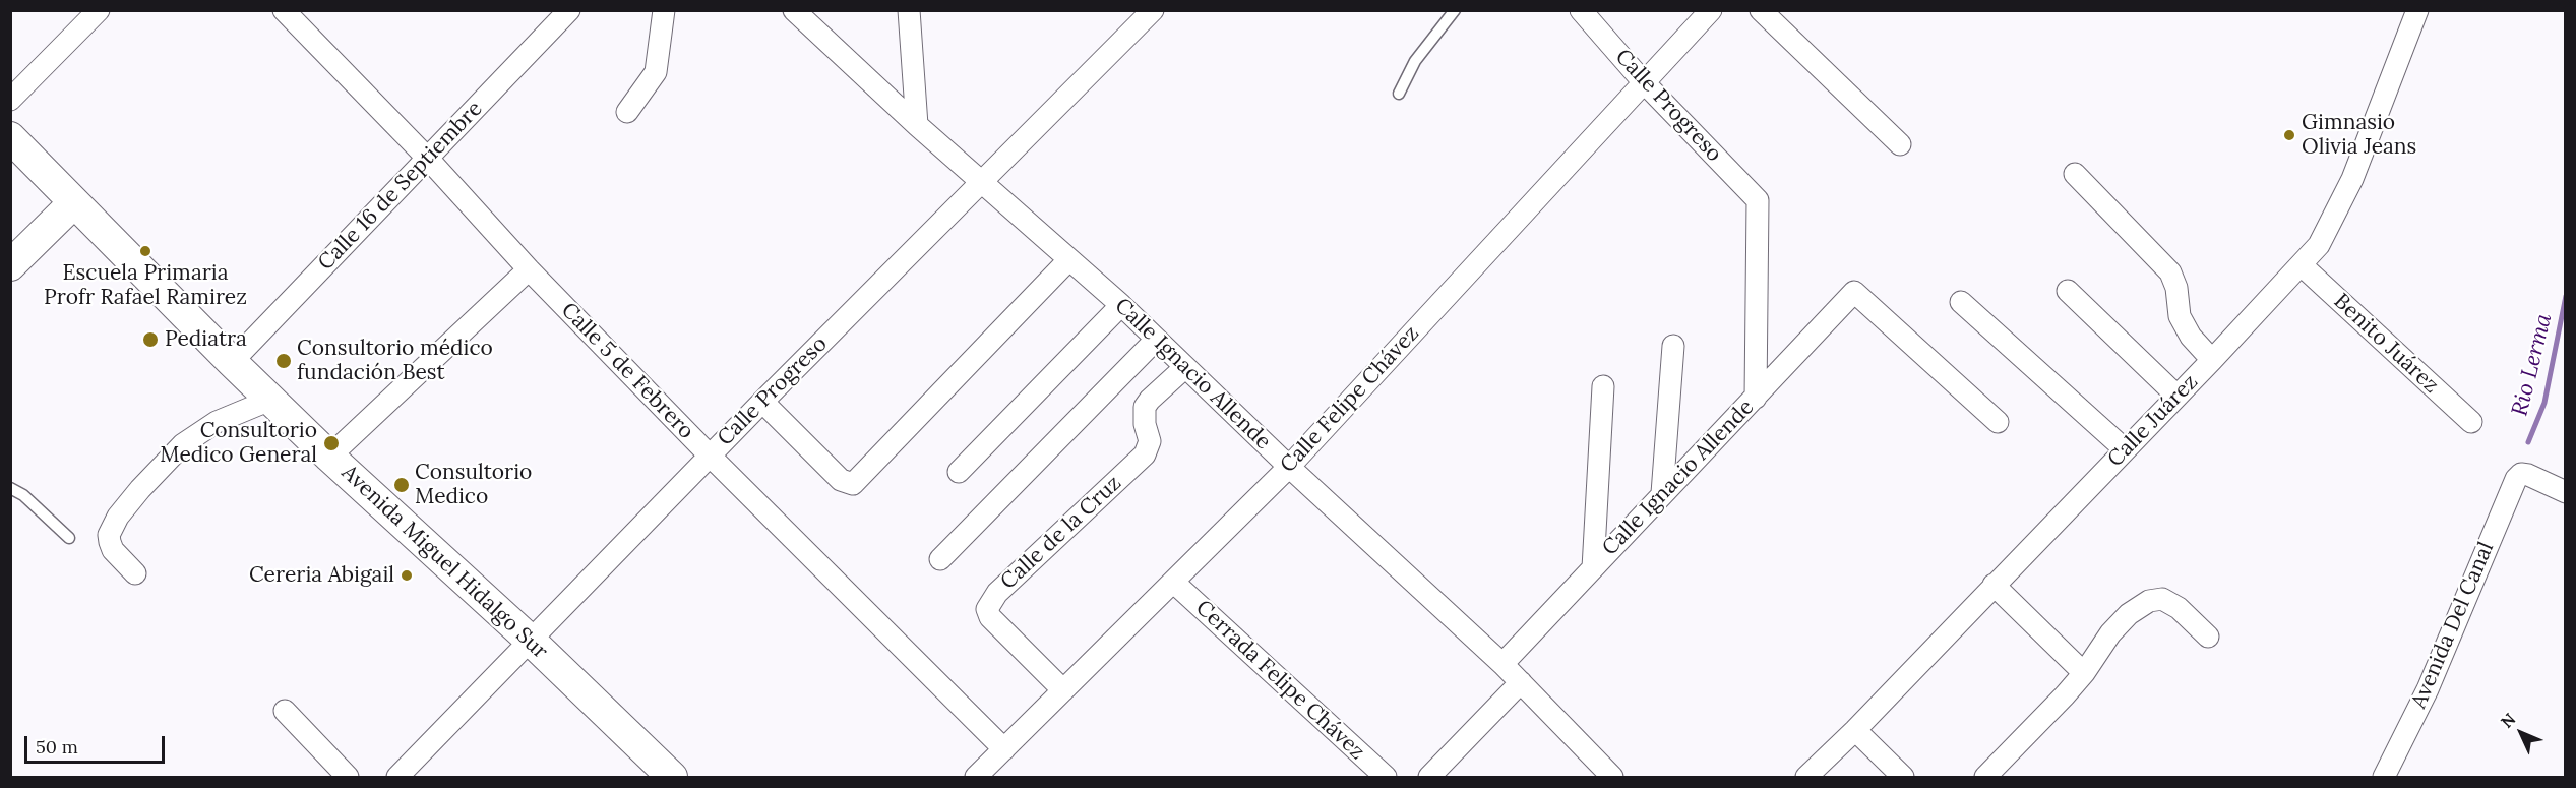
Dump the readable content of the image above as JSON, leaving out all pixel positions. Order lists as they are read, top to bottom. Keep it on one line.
{"streets":{"main road":["Avenida Miguel Hidalgo Sur"],"street":["Calle Progreso","Calle 16 de Septiembre","Benito Juárez","Calle 5 de Febrero","Calle Ignacio Allende","Calle Felipe Chávez","Calle Juárez","Calle de la Cruz","Avenida Del Canal","Cerrada Felipe Chávez"]},"crossings":[["Calle Progreso","Calle 5 de Febrero"],["Calle Progreso","Calle Ignacio Allende"],["Calle Progreso","Calle Felipe Chávez"],["Calle Progreso","Avenida Miguel Hidalgo Sur"],["Calle 16 de Septiembre","Calle 5 de Febrero"],["Calle 16 de Septiembre","Avenida Miguel Hidalgo Sur"],["Benito Juárez","Calle Juárez"],["Calle 5 de Febrero","Calle Felipe Chávez"],["Calle Ignacio Allende","Calle Felipe Chávez"],["Calle Ignacio Allende","Calle de la Cruz"],["Calle Felipe Chávez","Calle de la Cruz"],["Calle Felipe Chávez","Cerrada Felipe Chávez"]],"water":["Rio Lerma"],"places":["Gimnasio Olivia Jeans","Escuela Primaria Profr Rafael Ramirez","Pediatra","Consultorio médico fundación Best","Consultorio Medico General","Consultorio Medico","Cereria Abigail"],"scale_bar":"50 m","north":"top left"}
